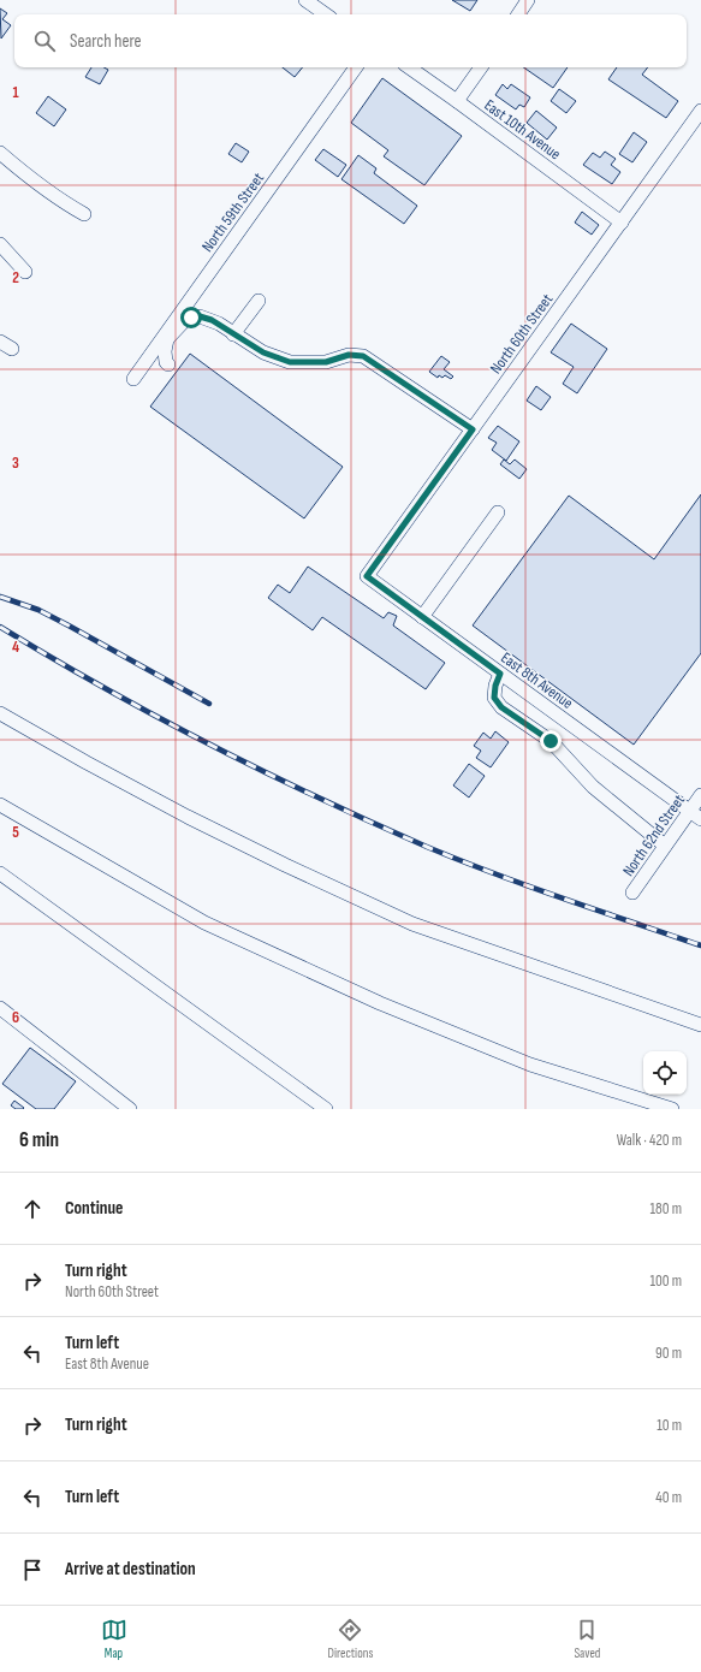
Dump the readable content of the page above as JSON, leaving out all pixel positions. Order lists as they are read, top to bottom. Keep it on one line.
{"streets":{"street":["East 10th Avenue","North 59th Street","North 60th Street","East 8th Avenue","North 62nd Street"]},"crossings":[["East 10th Avenue","North 60th Street"],["North 60th Street","East 8th Avenue"],["East 8th Avenue","North 62nd Street"]],"page":{"search":"Search here","heading":["6 min","Walk · 420 m"],"list":[["Continue","180 m"],["Turn right","North 60th Street","100 m"],["Turn left","East 8th Avenue","90 m"],["Turn right","10 m"],["Turn left","40 m"],"Arrive at destination"],"nav":["Map","Directions","Saved"]},"grid":{"rows":["1","2","3","4","5","6"]}}
